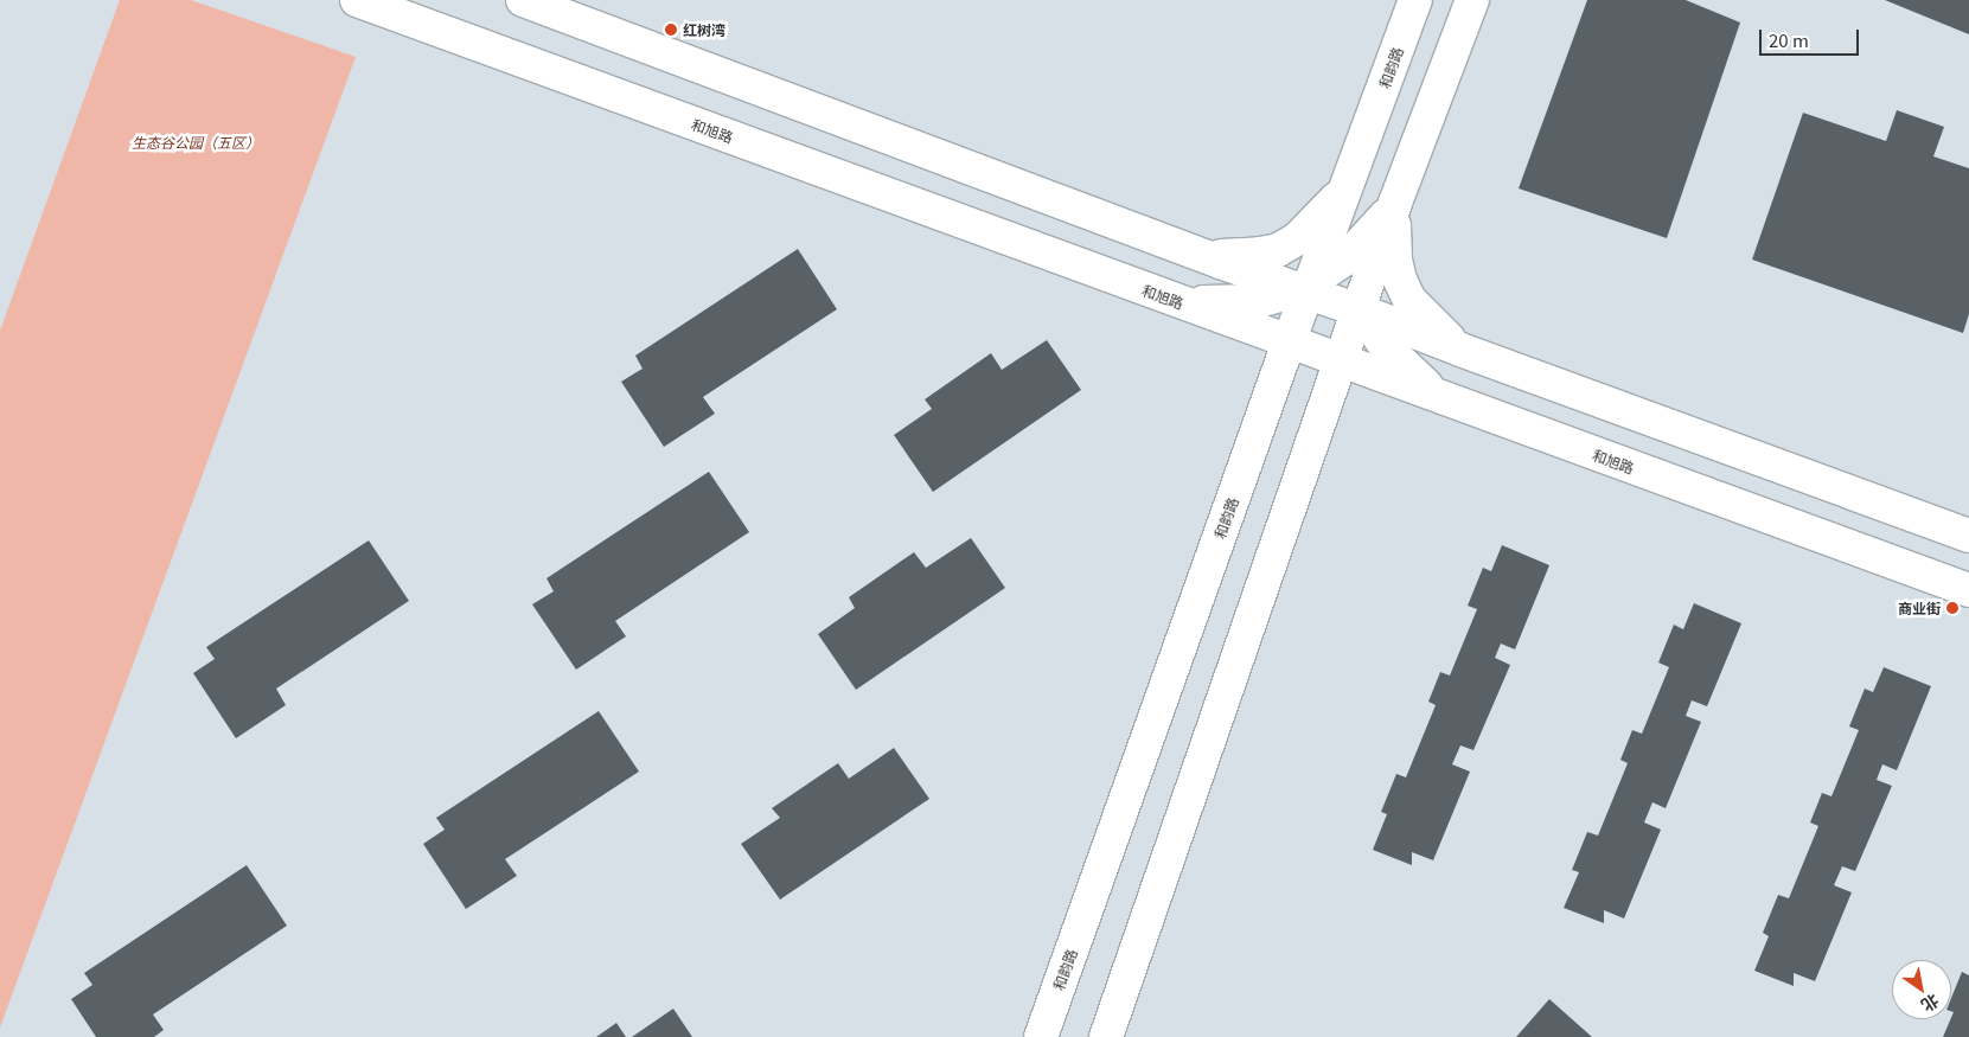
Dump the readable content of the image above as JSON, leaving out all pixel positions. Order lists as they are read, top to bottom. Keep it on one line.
{"streets":{"main road":["和韵路","和旭路"]},"crossings":[["和韵路","和旭路"]],"parks":["生态谷公园（五区）"],"places":["红树湾","商业街"],"scale_bar":"20 m","north":"bottom right"}
